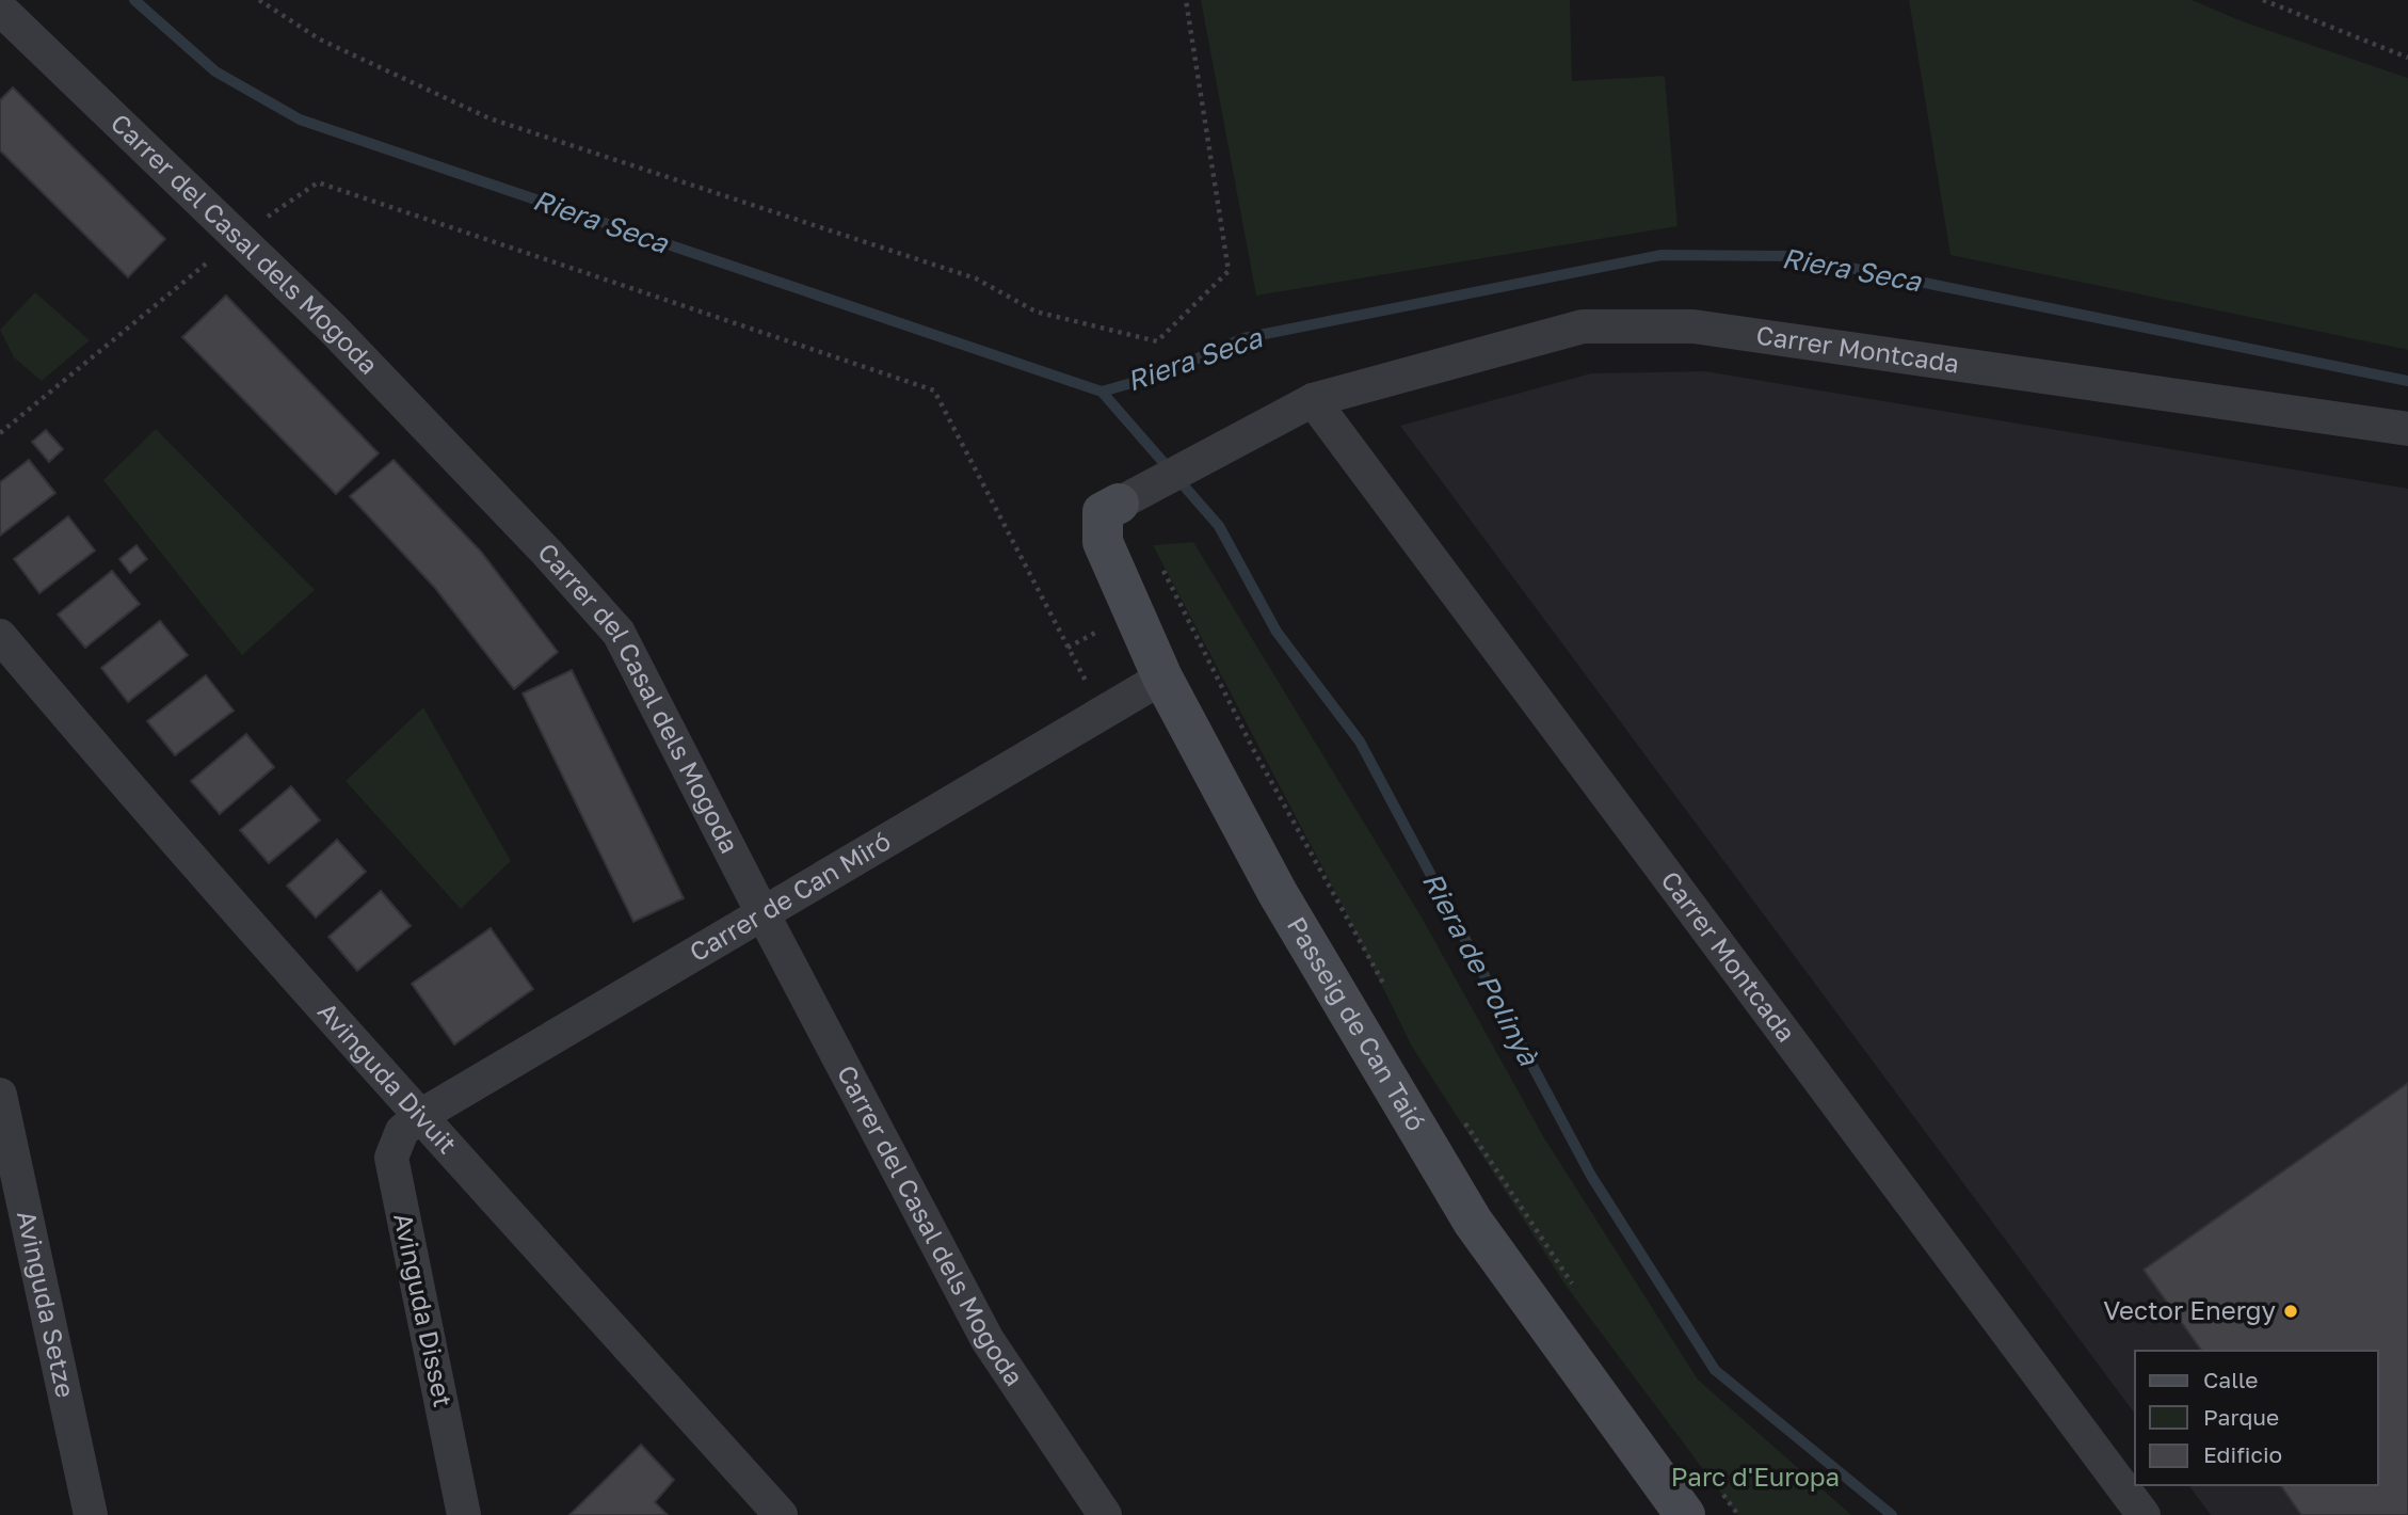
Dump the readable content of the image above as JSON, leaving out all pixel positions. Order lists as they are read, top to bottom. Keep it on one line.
{"streets":{"main road":["Passeig de Can Taió"],"street":["Carrer del Casal dels Mogoda","Carrer Montcada","Carrer de Can Miró","Avinguda Divuit","Avinguda Setze","Avinguda Disset"]},"crossings":[["Carrer del Casal dels Mogoda","Carrer de Can Miró"],["Carrer Montcada","Passeig de Can Taió"],["Carrer de Can Miró","Passeig de Can Taió"],["Carrer de Can Miró","Avinguda Divuit"],["Carrer de Can Miró","Avinguda Disset"],["Avinguda Divuit","Avinguda Disset"]],"water":["Riera Seca","Riera de Polinyà"],"parks":["Parc d'Europa"],"places":["Vector Energy"],"legend":["Calle","Parque","Edificio"]}
